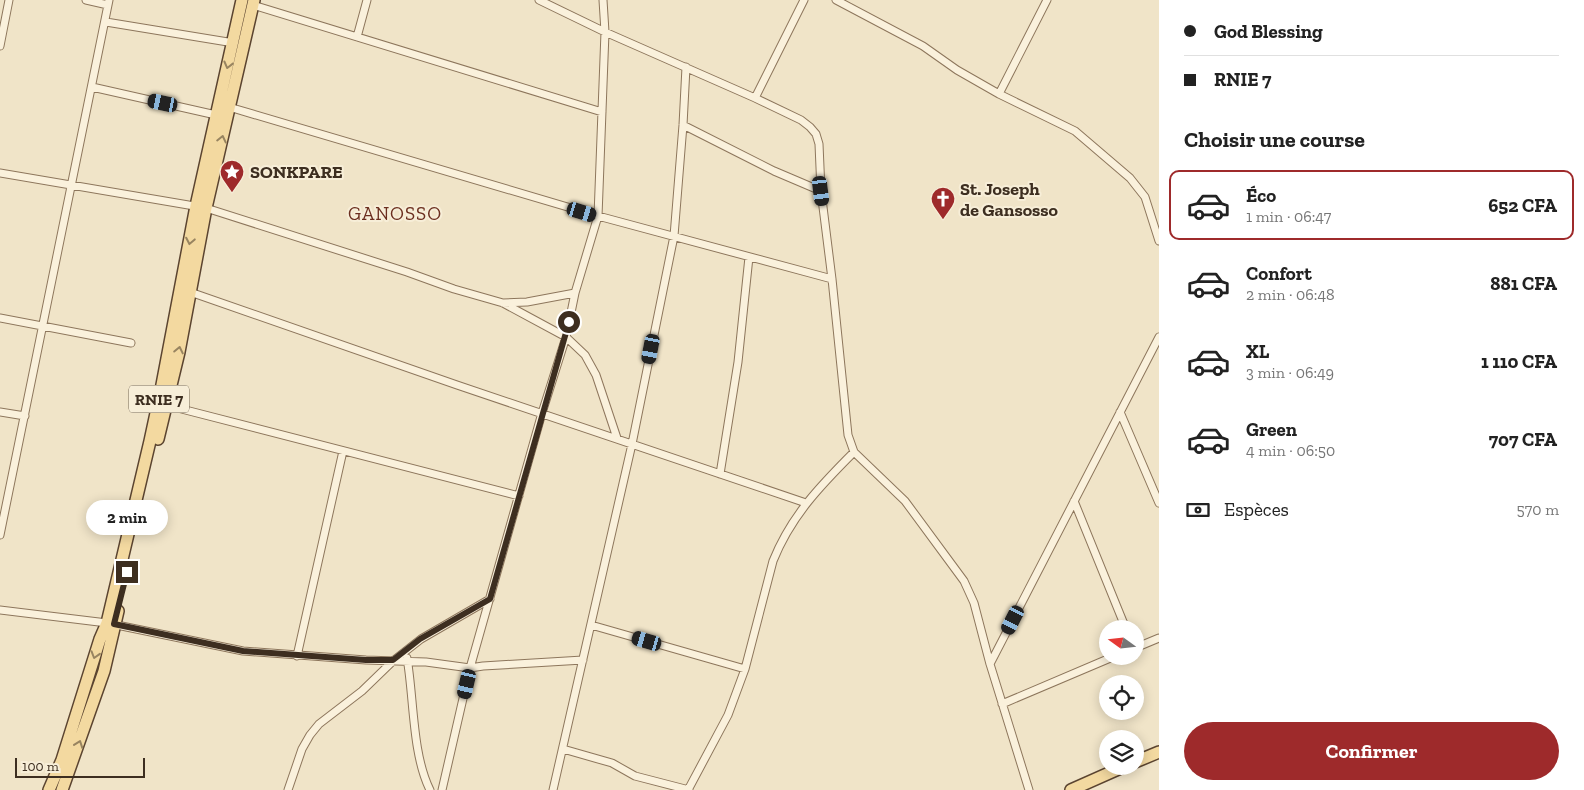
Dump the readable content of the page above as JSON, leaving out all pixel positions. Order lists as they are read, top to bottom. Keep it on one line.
{"streets":{"main road":["RNIE 7"]},"districts":["GANOSSO"],"places":{"place":["SONKPARE"],"church":["St. Joseph de Gansosso"]},"scale_bar":"100 m","north":"left","page":{"banner":["God Blessing","RNIE 7"],"heading":"Choisir une course","list":[{"name":"Éco","note":"1 min · 06:47","value":"652 CFA"},{"name":"Confort","note":"2 min · 06:48","value":"881 CFA"},{"name":"XL","note":"3 min · 06:49","value":"1 110 CFA"},{"name":"Green","note":"4 min · 06:50","value":"707 CFA"}],"pay":["Espèces","570 m"],"bubble":"2 min","buttons":"Confirmer","scale":"100 m"}}
